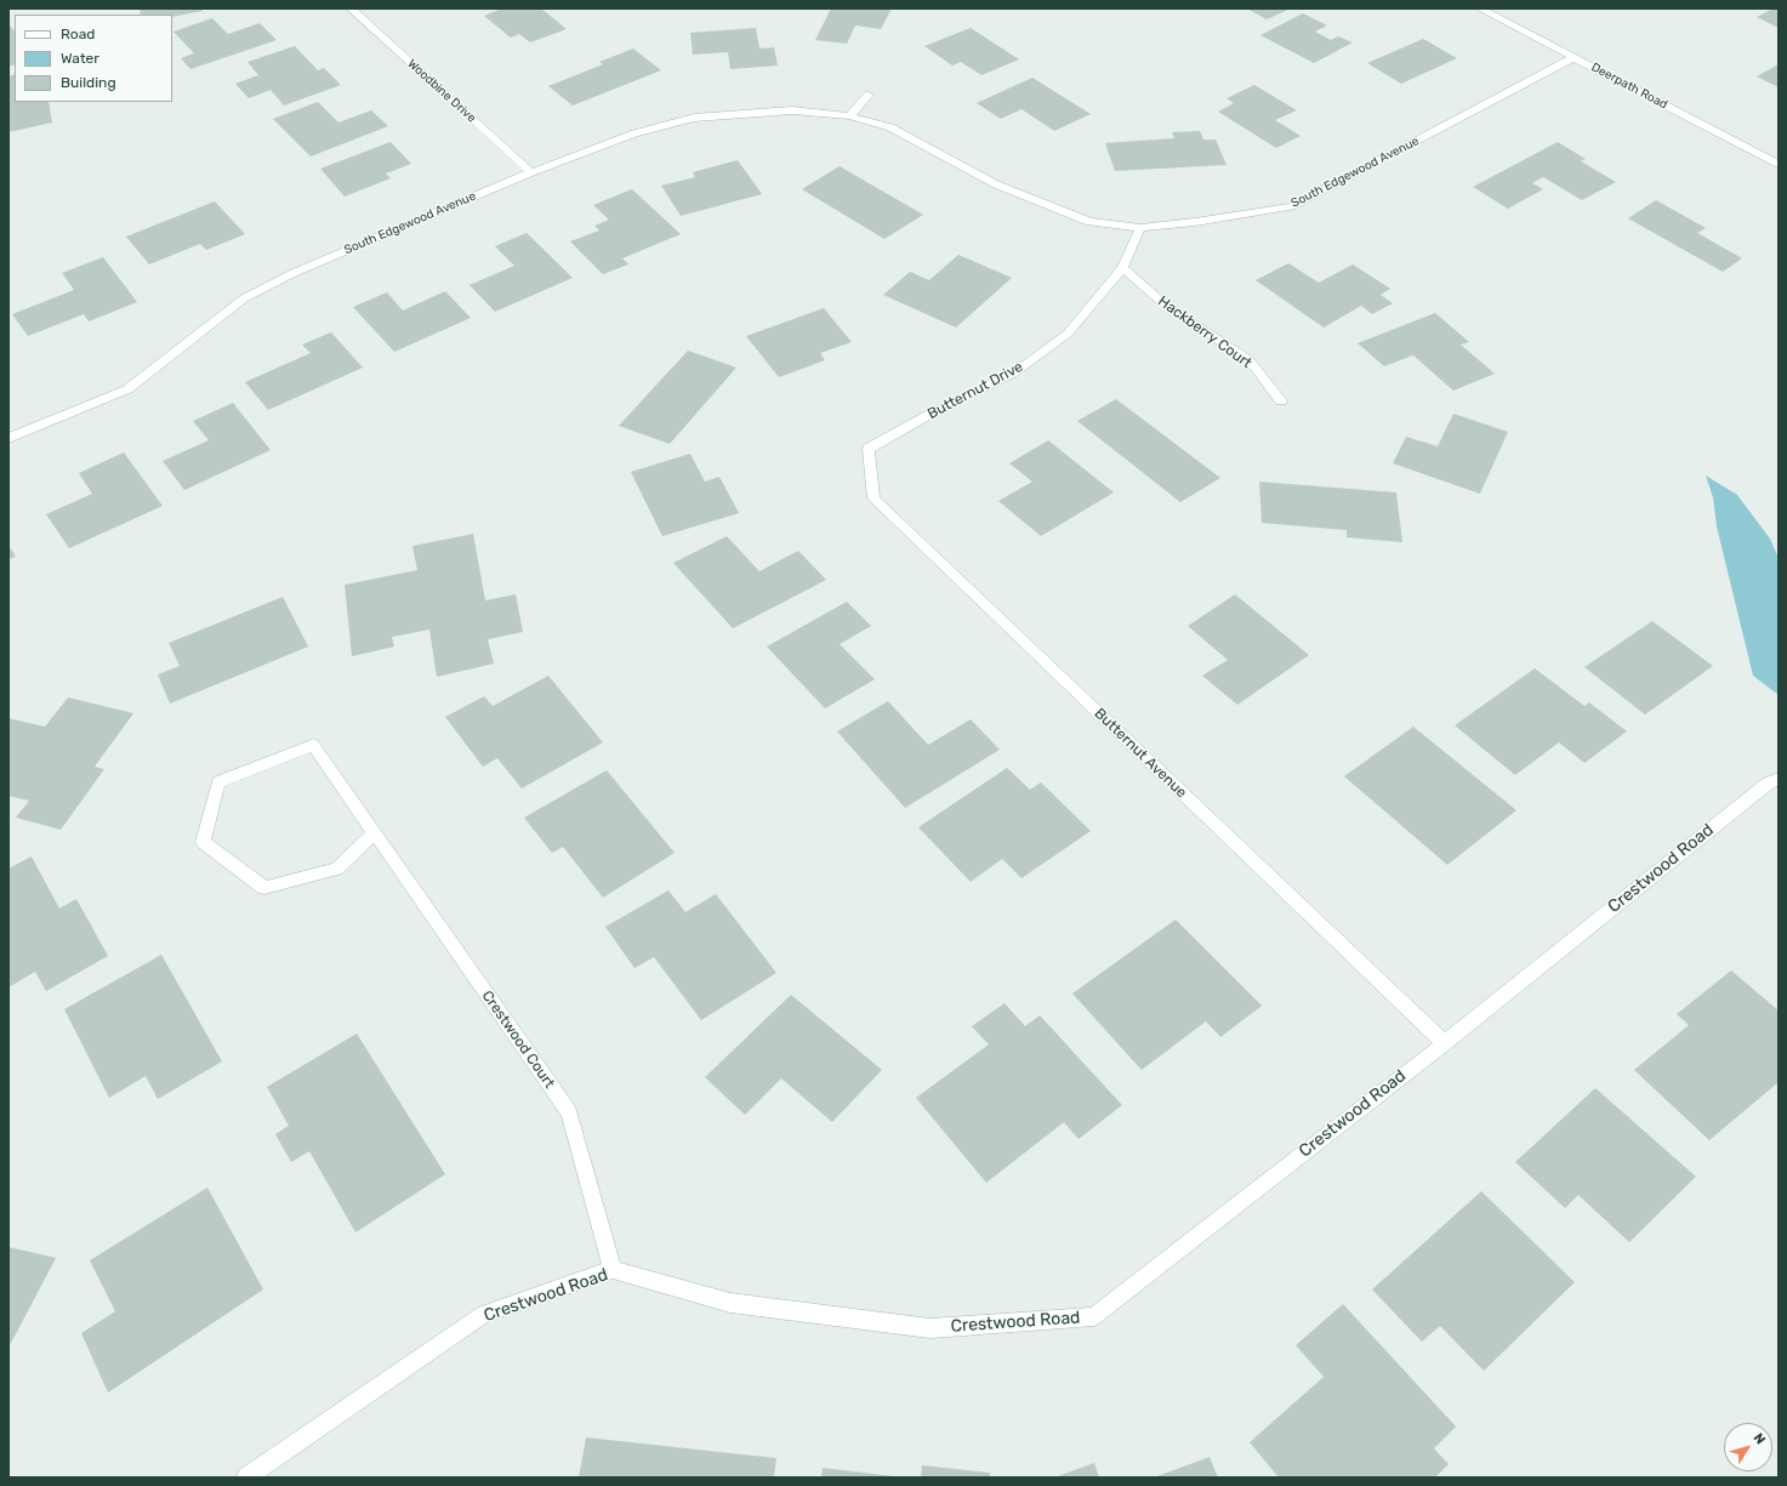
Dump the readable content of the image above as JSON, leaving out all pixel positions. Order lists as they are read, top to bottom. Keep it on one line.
{"streets":{"street":["Deerpath Road","Woodbine Drive","South Edgewood Avenue","Hackberry Court","Butternut Drive","Butternut Avenue","Crestwood Road","Crestwood Court"]},"crossings":[["Deerpath Road","South Edgewood Avenue"],["Woodbine Drive","South Edgewood Avenue"],["South Edgewood Avenue","Butternut Drive"],["Hackberry Court","Butternut Drive"],["Butternut Drive","Butternut Avenue"],["Butternut Avenue","Crestwood Road"],["Crestwood Road","Crestwood Court"]],"legend":["Road","Water","Building"],"north":"top right"}
